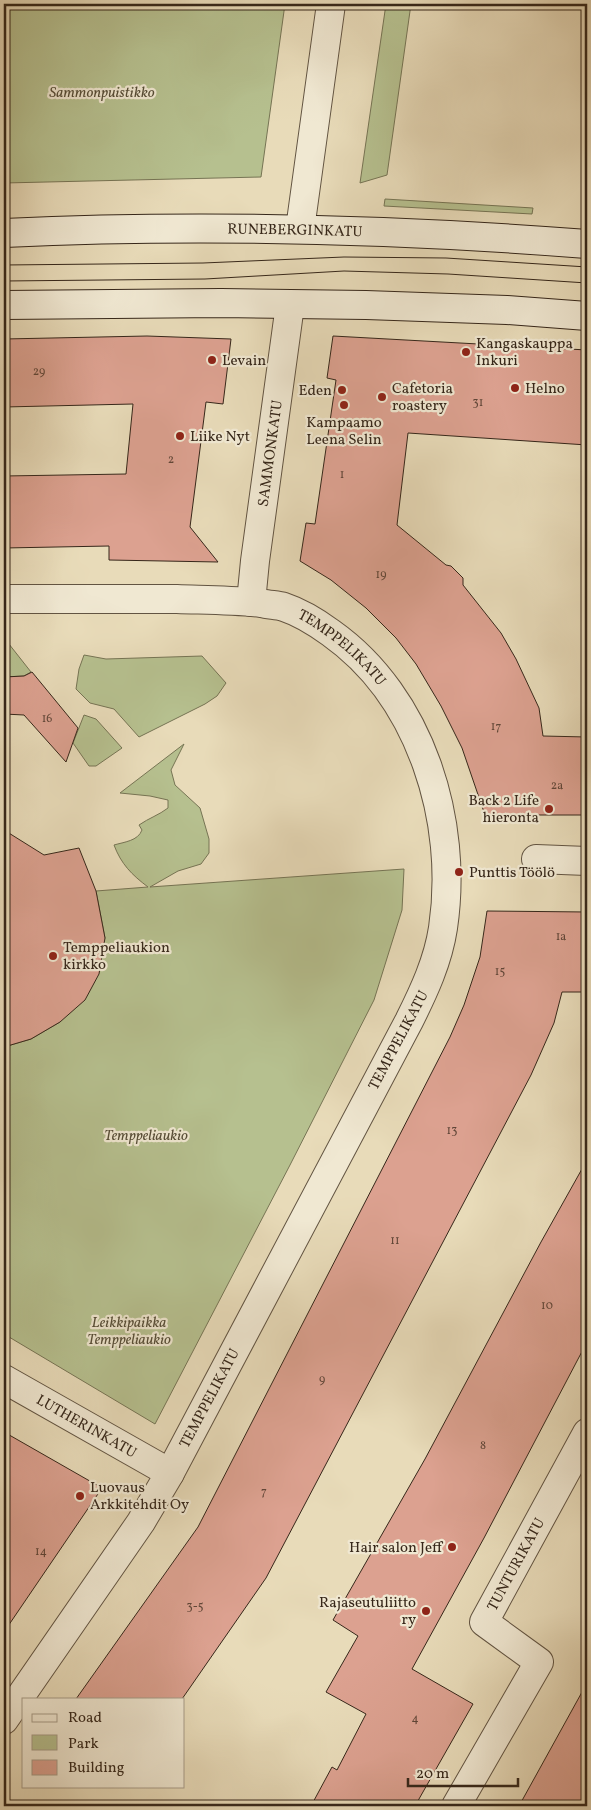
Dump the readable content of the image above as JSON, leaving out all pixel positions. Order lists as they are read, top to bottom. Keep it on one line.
{"streets":{"street":["RUNEBERGINKATU","SAMMONKATU","TEMPPELIKATU","LUTHERINKATU","TUNTURIKATU"]},"crossings":[["SAMMONKATU","TEMPPELIKATU"],["TEMPPELIKATU","LUTHERINKATU"]],"parks":["Sammonpuistikko","Temppeliaukio","Leikkipaikka Temppeliaukio"],"places":["Kangaskauppa Inkuri","Levain","Helno","Eden","Cafetoria roastery","Kampaamo Leena Selin","Liike Nyt","Back 2 Life hieronta","Punttis Töölö","Temppeliaukion kirkko","Luovaus Arkkitehdit Oy","Hair salon Jeff","Rajaseutuliitto ry"],"house_numbers":["29","31","2","1","19","16","17","2a","1a","15","13","11","10","9","8","7","14","3-5","4"],"legend":["Road","Park","Building"],"scale_bar":"20 m"}
